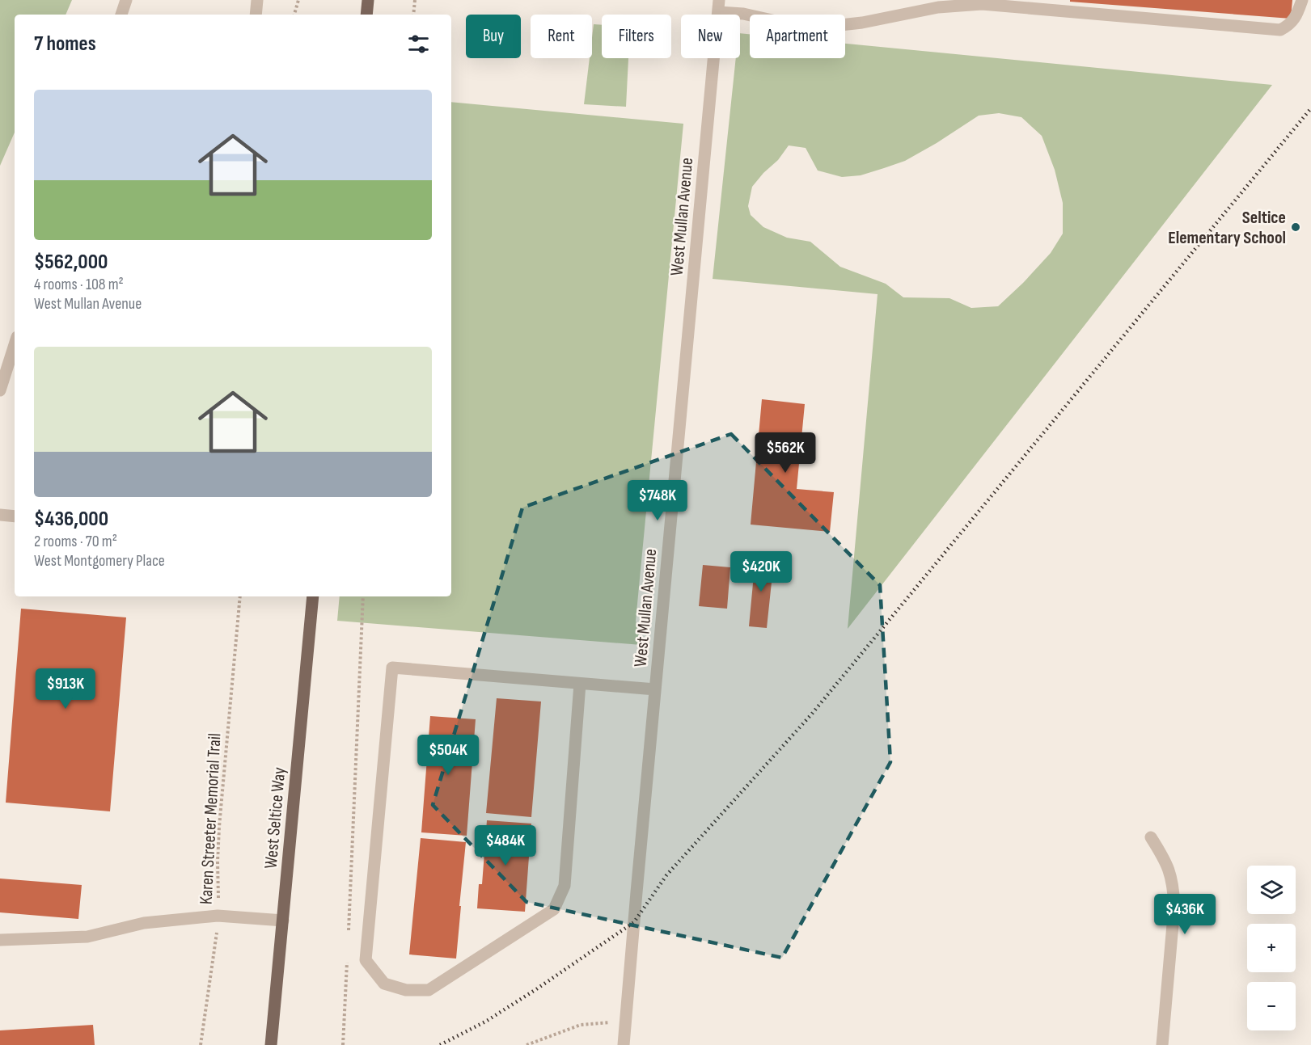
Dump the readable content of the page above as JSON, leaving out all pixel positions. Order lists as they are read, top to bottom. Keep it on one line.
{"streets":{"main road":["West Seltice Way"],"street":["West Mullan Avenue"],"path":["Karen Streeter Memorial Trail"]},"places":["Seltice Elementary School"],"page":{"chip":["Buy","Rent","Filters","New","Apartment"],"heading":"7 homes","list":[{"name":"$562,000","note":"4 rooms · 108 m² · West Mullan Avenue"},{"name":"$436,000","note":"2 rooms · 70 m² · West Montgomery Place"}],"price":["$562K","$748K","$420K","$913K","$504K","$484K","$436K"],"map_buttons":["+","−"]}}
